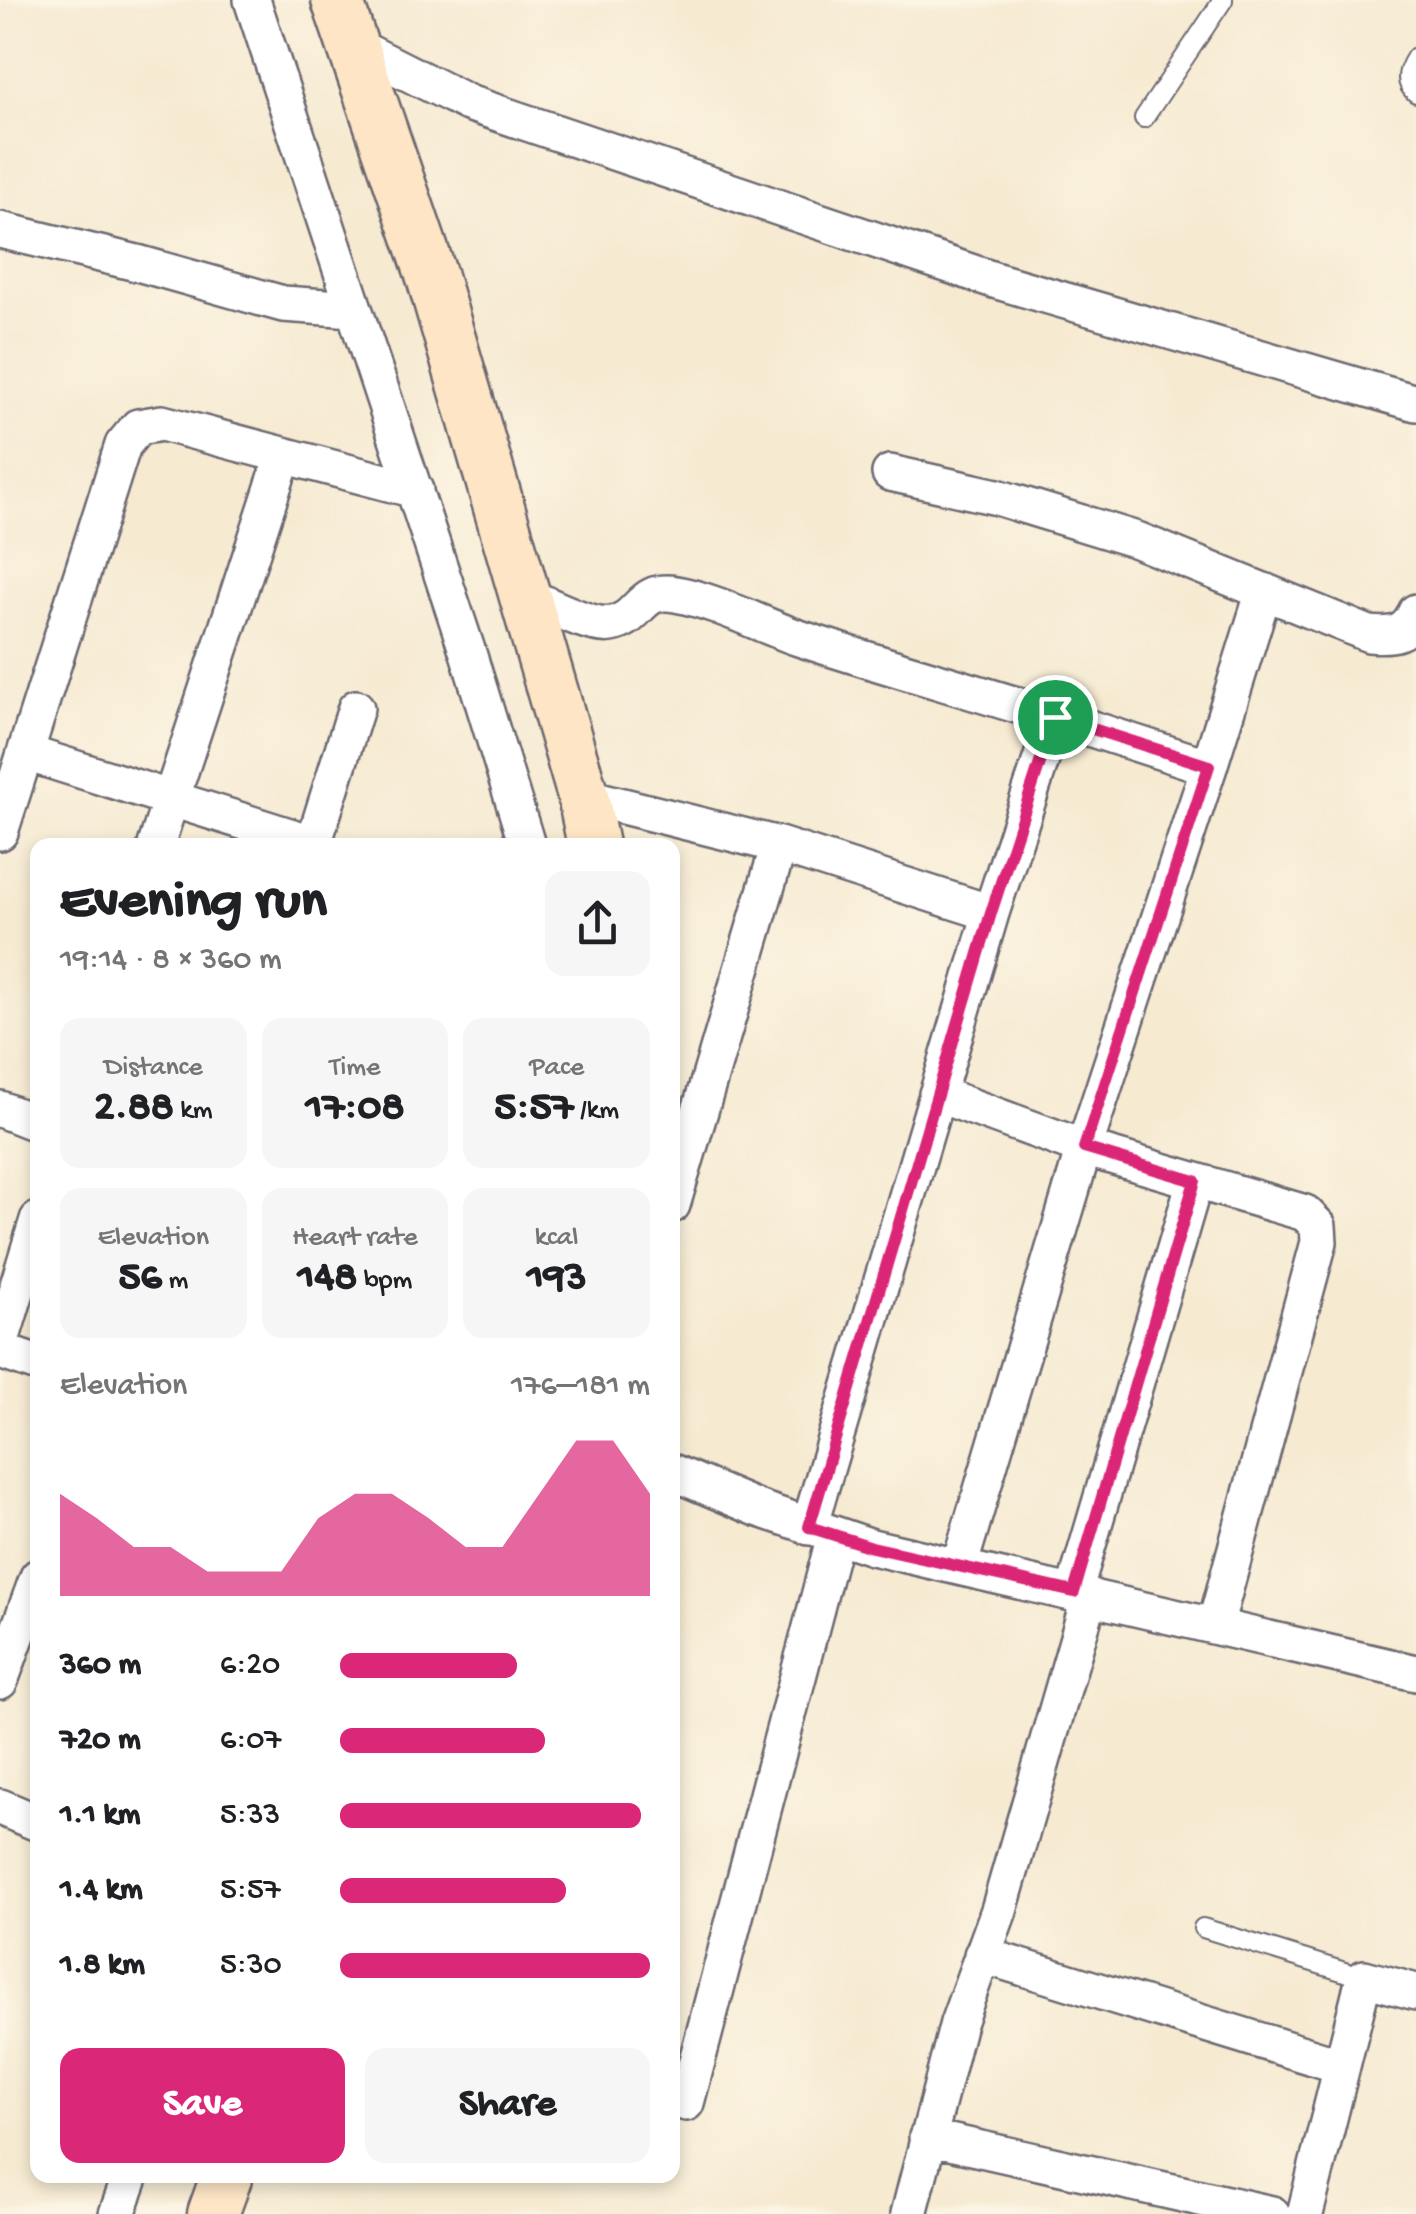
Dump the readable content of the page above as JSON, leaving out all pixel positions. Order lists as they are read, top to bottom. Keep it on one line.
{"page":{"heading":["Evening run","19:14 · 8 × 360 m"],"stats":[["Distance","2.88 km"],["Time","17:08"],["Pace","5:57 /km"],["Elevation","56 m"],["Heart rate","148 bpm"],["kcal","193"]],"chart":["Elevation","176–181 m"],"list":[{"name":"360 m","note":"6:20"},{"name":"720 m","note":"6:07"},{"name":"1.1 km","note":"5:33"},{"name":"1.4 km","note":"5:57"},{"name":"1.8 km","note":"5:30"}],"buttons":["Save","Share"]}}
